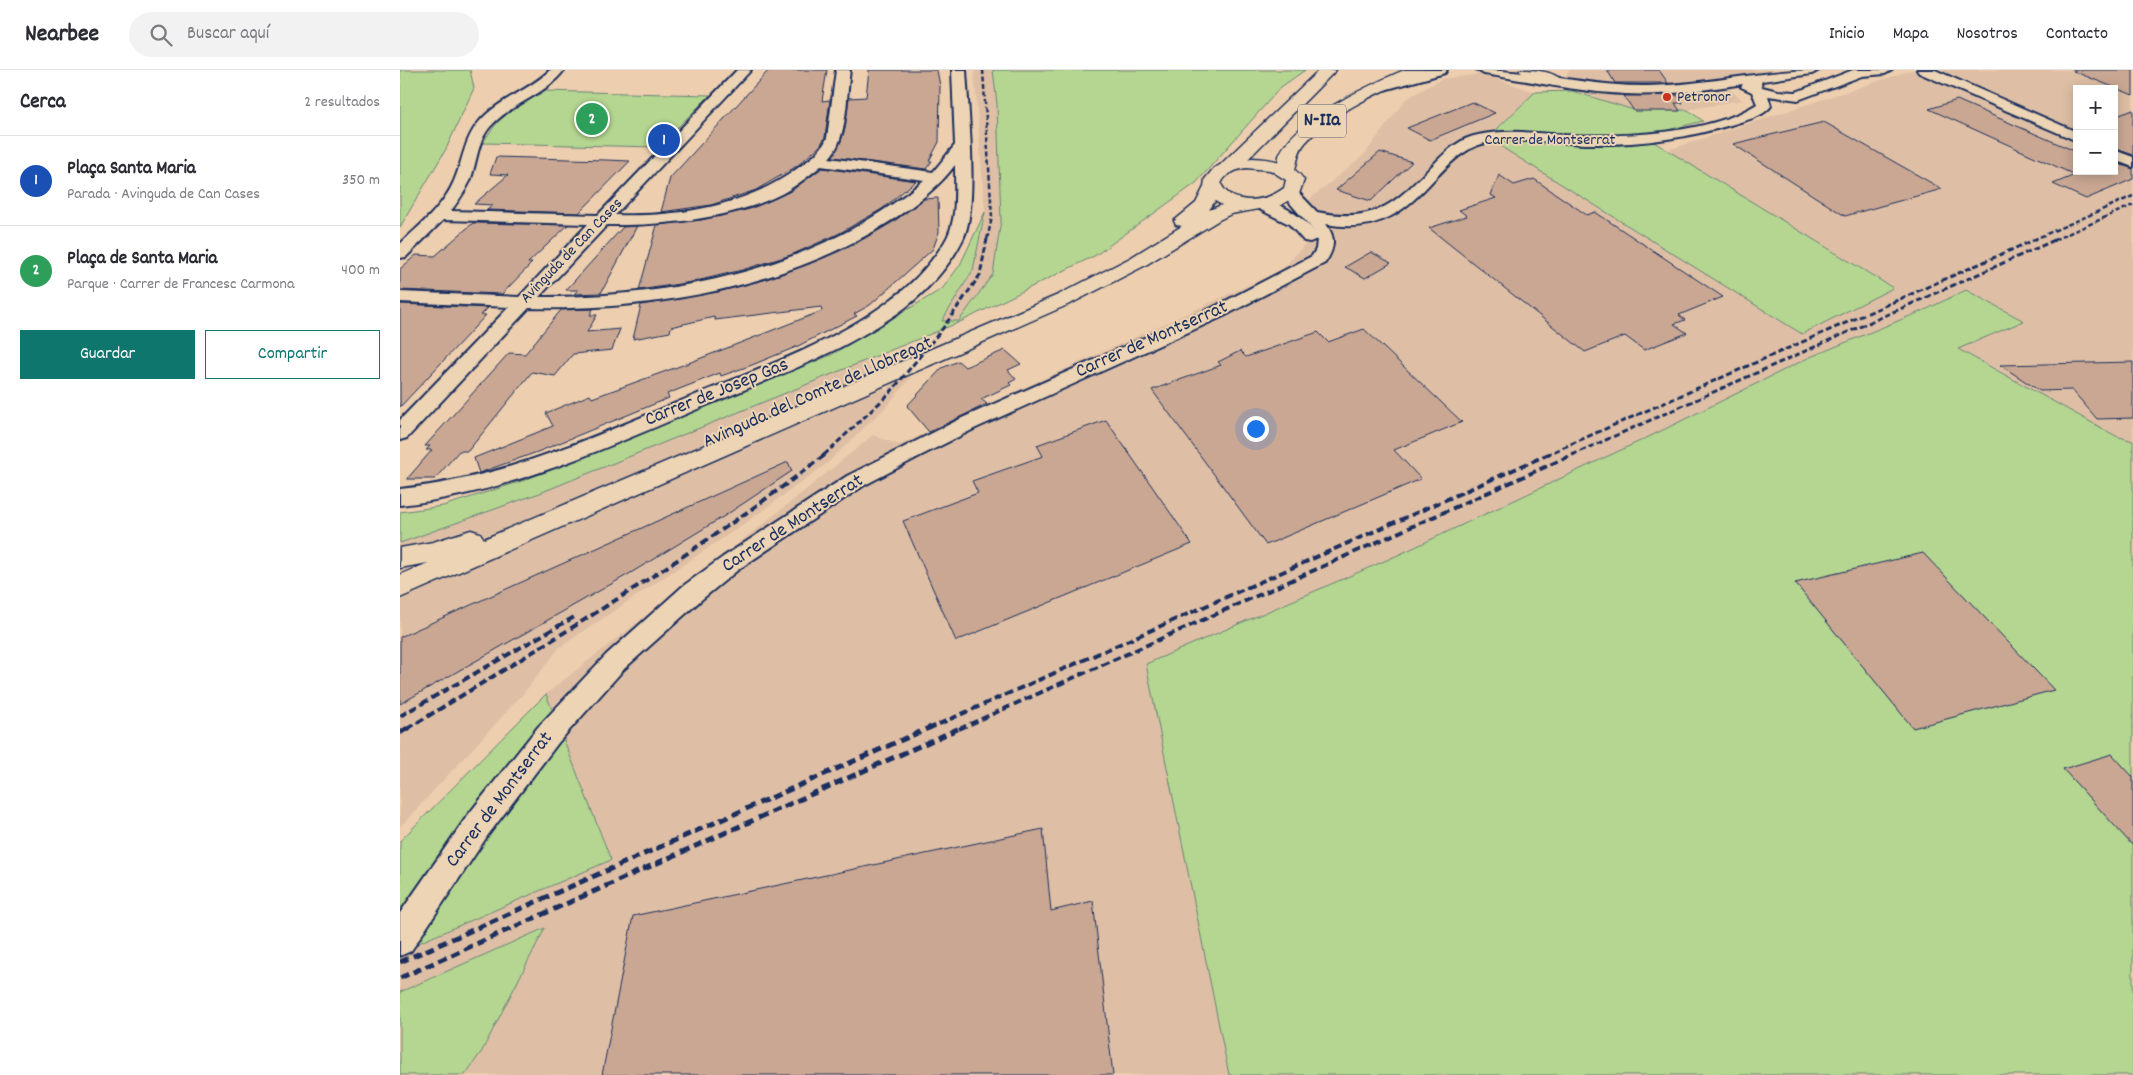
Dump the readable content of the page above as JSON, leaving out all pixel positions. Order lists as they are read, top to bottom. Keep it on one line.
{"streets":{"main road":["N-IIa","Avinguda del Comte de Llobregat"],"street":["Carrer de Montserrat","Avinguda de Can Cases","Carrer de Josep Gas"]},"crossings":[["N-IIa","Avinguda del Comte de Llobregat"]],"places":["Petronor"],"page":{"header":"Nearbee","search":"Buscar aquí","nav":["Inicio","Mapa","Nosotros","Contacto"],"heading":["Cerca","2 resultados"],"map_buttons":["+","−"],"pins":["2","1"],"list":[{"mark":"1","name":"Plaça Santa Maria","note":"Parada · Avinguda de Can Cases","value":"350 m"},{"mark":"2","name":"Plaça de Santa Maria","note":"Parque · Carrer de Francesc Carmona","value":"400 m"}],"buttons":["Guardar","Compartir"]}}
